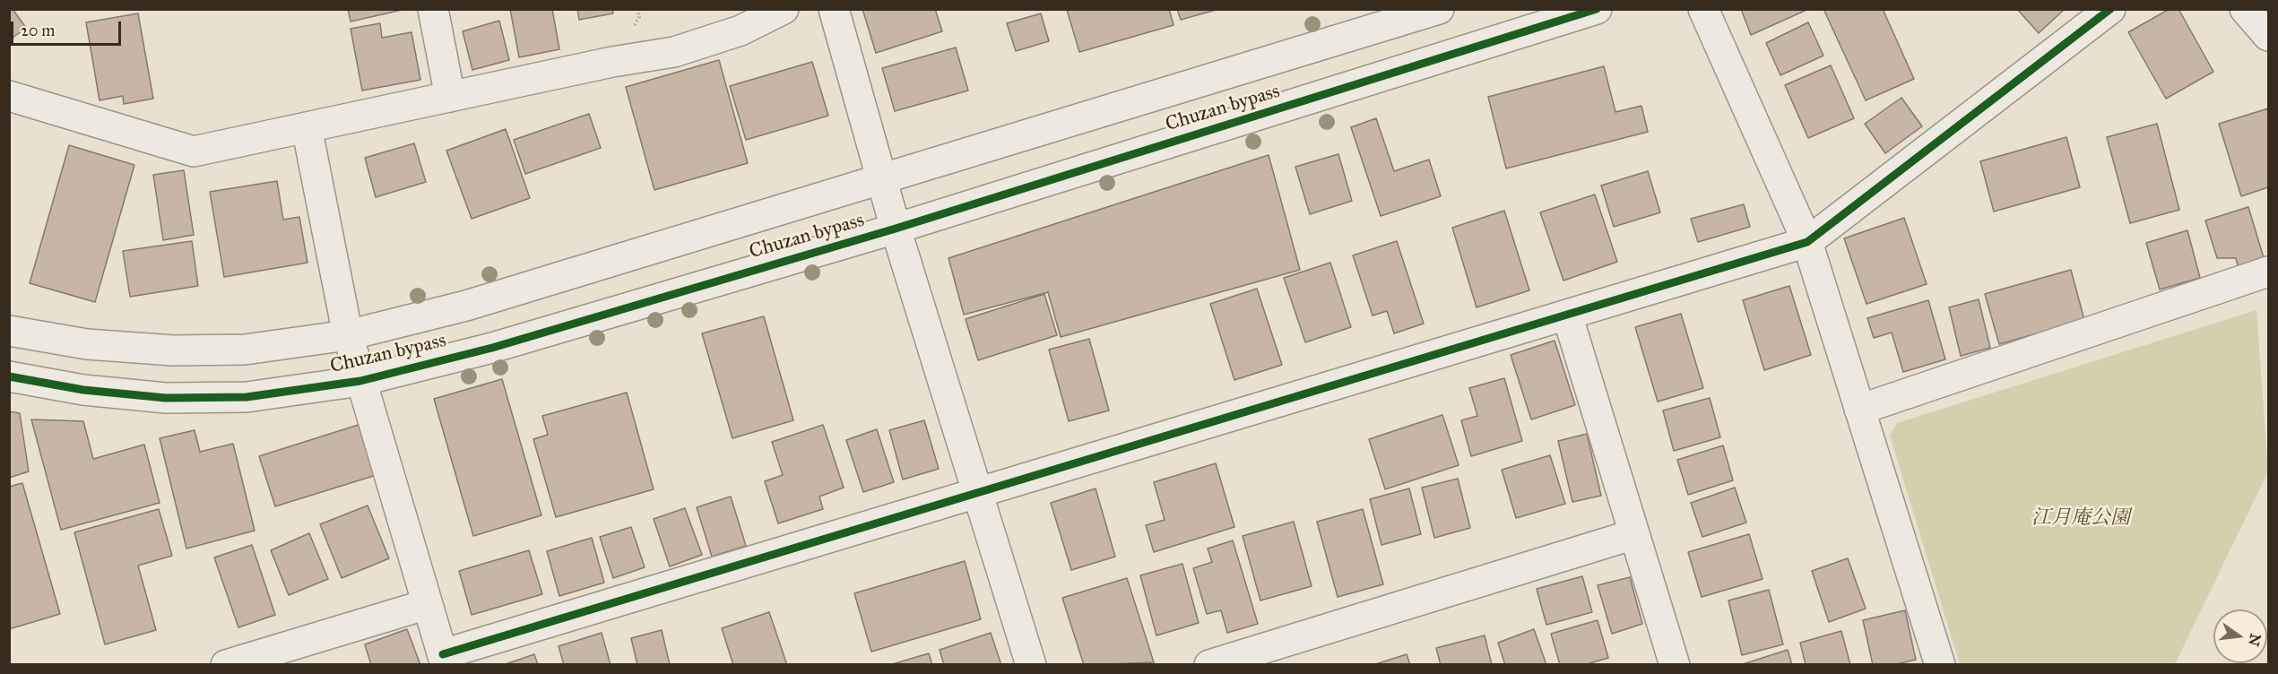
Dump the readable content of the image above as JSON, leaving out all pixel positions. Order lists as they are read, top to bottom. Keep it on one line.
{"streets":{"street":["Chuzan bypass"]},"parks":["江月庵公園"],"scale_bar":"20 m","north":"right"}
